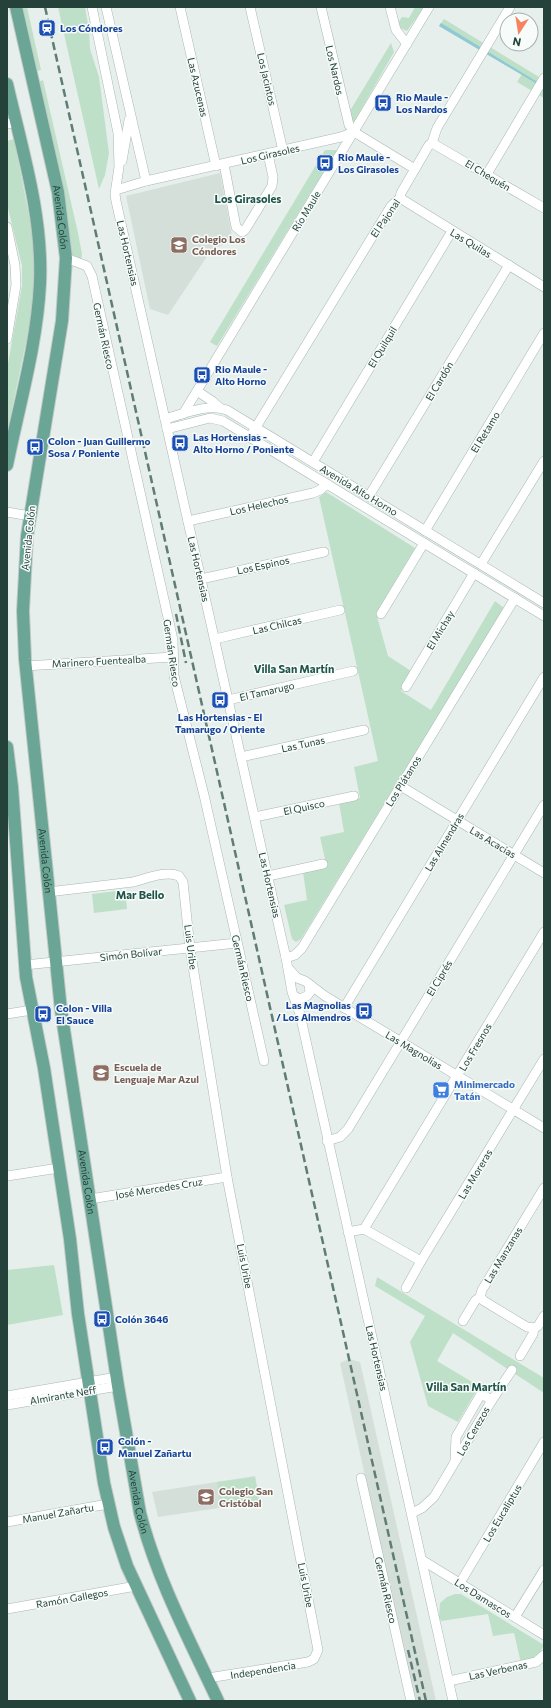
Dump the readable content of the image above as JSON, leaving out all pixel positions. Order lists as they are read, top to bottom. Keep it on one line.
{"streets":{"main road":["Avenida Colón"],"street":["Los Nardos","Los Jacintos","Las Azucenas","Los Girasoles","El Chequén","Río Maule","El Pajonal","Las Quilas","Las Hortensias","Germán Riesco","El Quilquil","El Cardón","El Retamo","Avenida Alto Horno","Los Helechos","Los Espinos","Las Chilcas","El Michay","Marinero Fuentealba","El Tamarugo","Las Tunas","Los Plátanos","El Quisco","Las Almendras","Las Acacias","Luis Uribe","Simón Bolívar","El Ciprés","Los Fresnos","Las Magnolias","Las Moreras","José Mercedes Cruz","Las Manzanas","Almirante Neff","Los Cerezos","Manuel Zañartu","Los Eucaliptus","Ramón Gallegos","Los Damascos","Independencia","Las Verbenas"]},"crossings":[["Los Nardos","Los Girasoles"],["Los Nardos","Río Maule"],["Los Jacintos","Los Girasoles"],["Las Azucenas","Los Girasoles"],["Los Girasoles","Río Maule"],["Los Girasoles","Las Hortensias"],["El Chequén","El Pajonal"],["Río Maule","Avenida Alto Horno"],["Avenida Colón","Germán Riesco"],["Avenida Colón","Marinero Fuentealba"],["Avenida Colón","Luis Uribe"],["Avenida Colón","Simón Bolívar"],["Avenida Colón","José Mercedes Cruz"],["Avenida Colón","Almirante Neff"],["Avenida Colón","Independencia"],["El Pajonal","Las Quilas"],["El Pajonal","Avenida Alto Horno"],["Las Quilas","El Quilquil"],["Las Quilas","El Cardón"],["Las Hortensias","Avenida Alto Horno"],["Las Hortensias","Los Helechos"],["Las Hortensias","Los Espinos"],["Las Hortensias","Las Chilcas"],["Las Hortensias","El Tamarugo"],["Las Hortensias","Las Tunas"],["Las Hortensias","Los Plátanos"],["Las Hortensias","El Quisco"],["Las Hortensias","El Ciprés"],["Las Hortensias","Las Magnolias"],["Las Hortensias","Los Cerezos"],["Las Hortensias","Los Damascos"],["Las Hortensias","Las Verbenas"],["Germán Riesco","Marinero Fuentealba"],["Germán Riesco","Simón Bolívar"],["El Quilquil","Avenida Alto Horno"],["El Cardón","Avenida Alto Horno"],["El Retamo","Avenida Alto Horno"],["Avenida Alto Horno","Los Helechos"],["Avenida Alto Horno","El Michay"],["Avenida Alto Horno","Los Plátanos"],["Los Plátanos","Las Acacias"],["Las Almendras","Las Acacias"],["Las Almendras","Las Magnolias"],["Las Acacias","El Ciprés"],["Luis Uribe","Simón Bolívar"],["Luis Uribe","José Mercedes Cruz"],["Luis Uribe","Independencia"],["El Ciprés","Las Magnolias"],["Los Fresnos","Las Magnolias"],["Las Magnolias","Las Moreras"],["Los Eucaliptus","Los Damascos"]],"districts":["Los Girasoles","Villa San Martín","Mar Bello","Villa San Martín"],"places":{"station":["Los Cóndores"],"bus stop":["Rio Maule - Los Nardos","Rio Maule - Los Girasoles","Rio Maule - Alto Horno","Las Hortensias - Alto Horno / Poniente","Colon - Juan Guillermo Sosa / Poniente","Las Hortensias - El Tamarugo / Oriente","Las Magnolias / Los Almendros","Colon - Villa El Sauce","Colón 3646","Colón - Manuel Zañartu"],"school or university":["Colegio Los Cóndores","Escuela de Lenguaje Mar Azul","Colegio San Cristóbal"],"supermarket":["Minimercado Tatán"]},"north":"bottom"}
